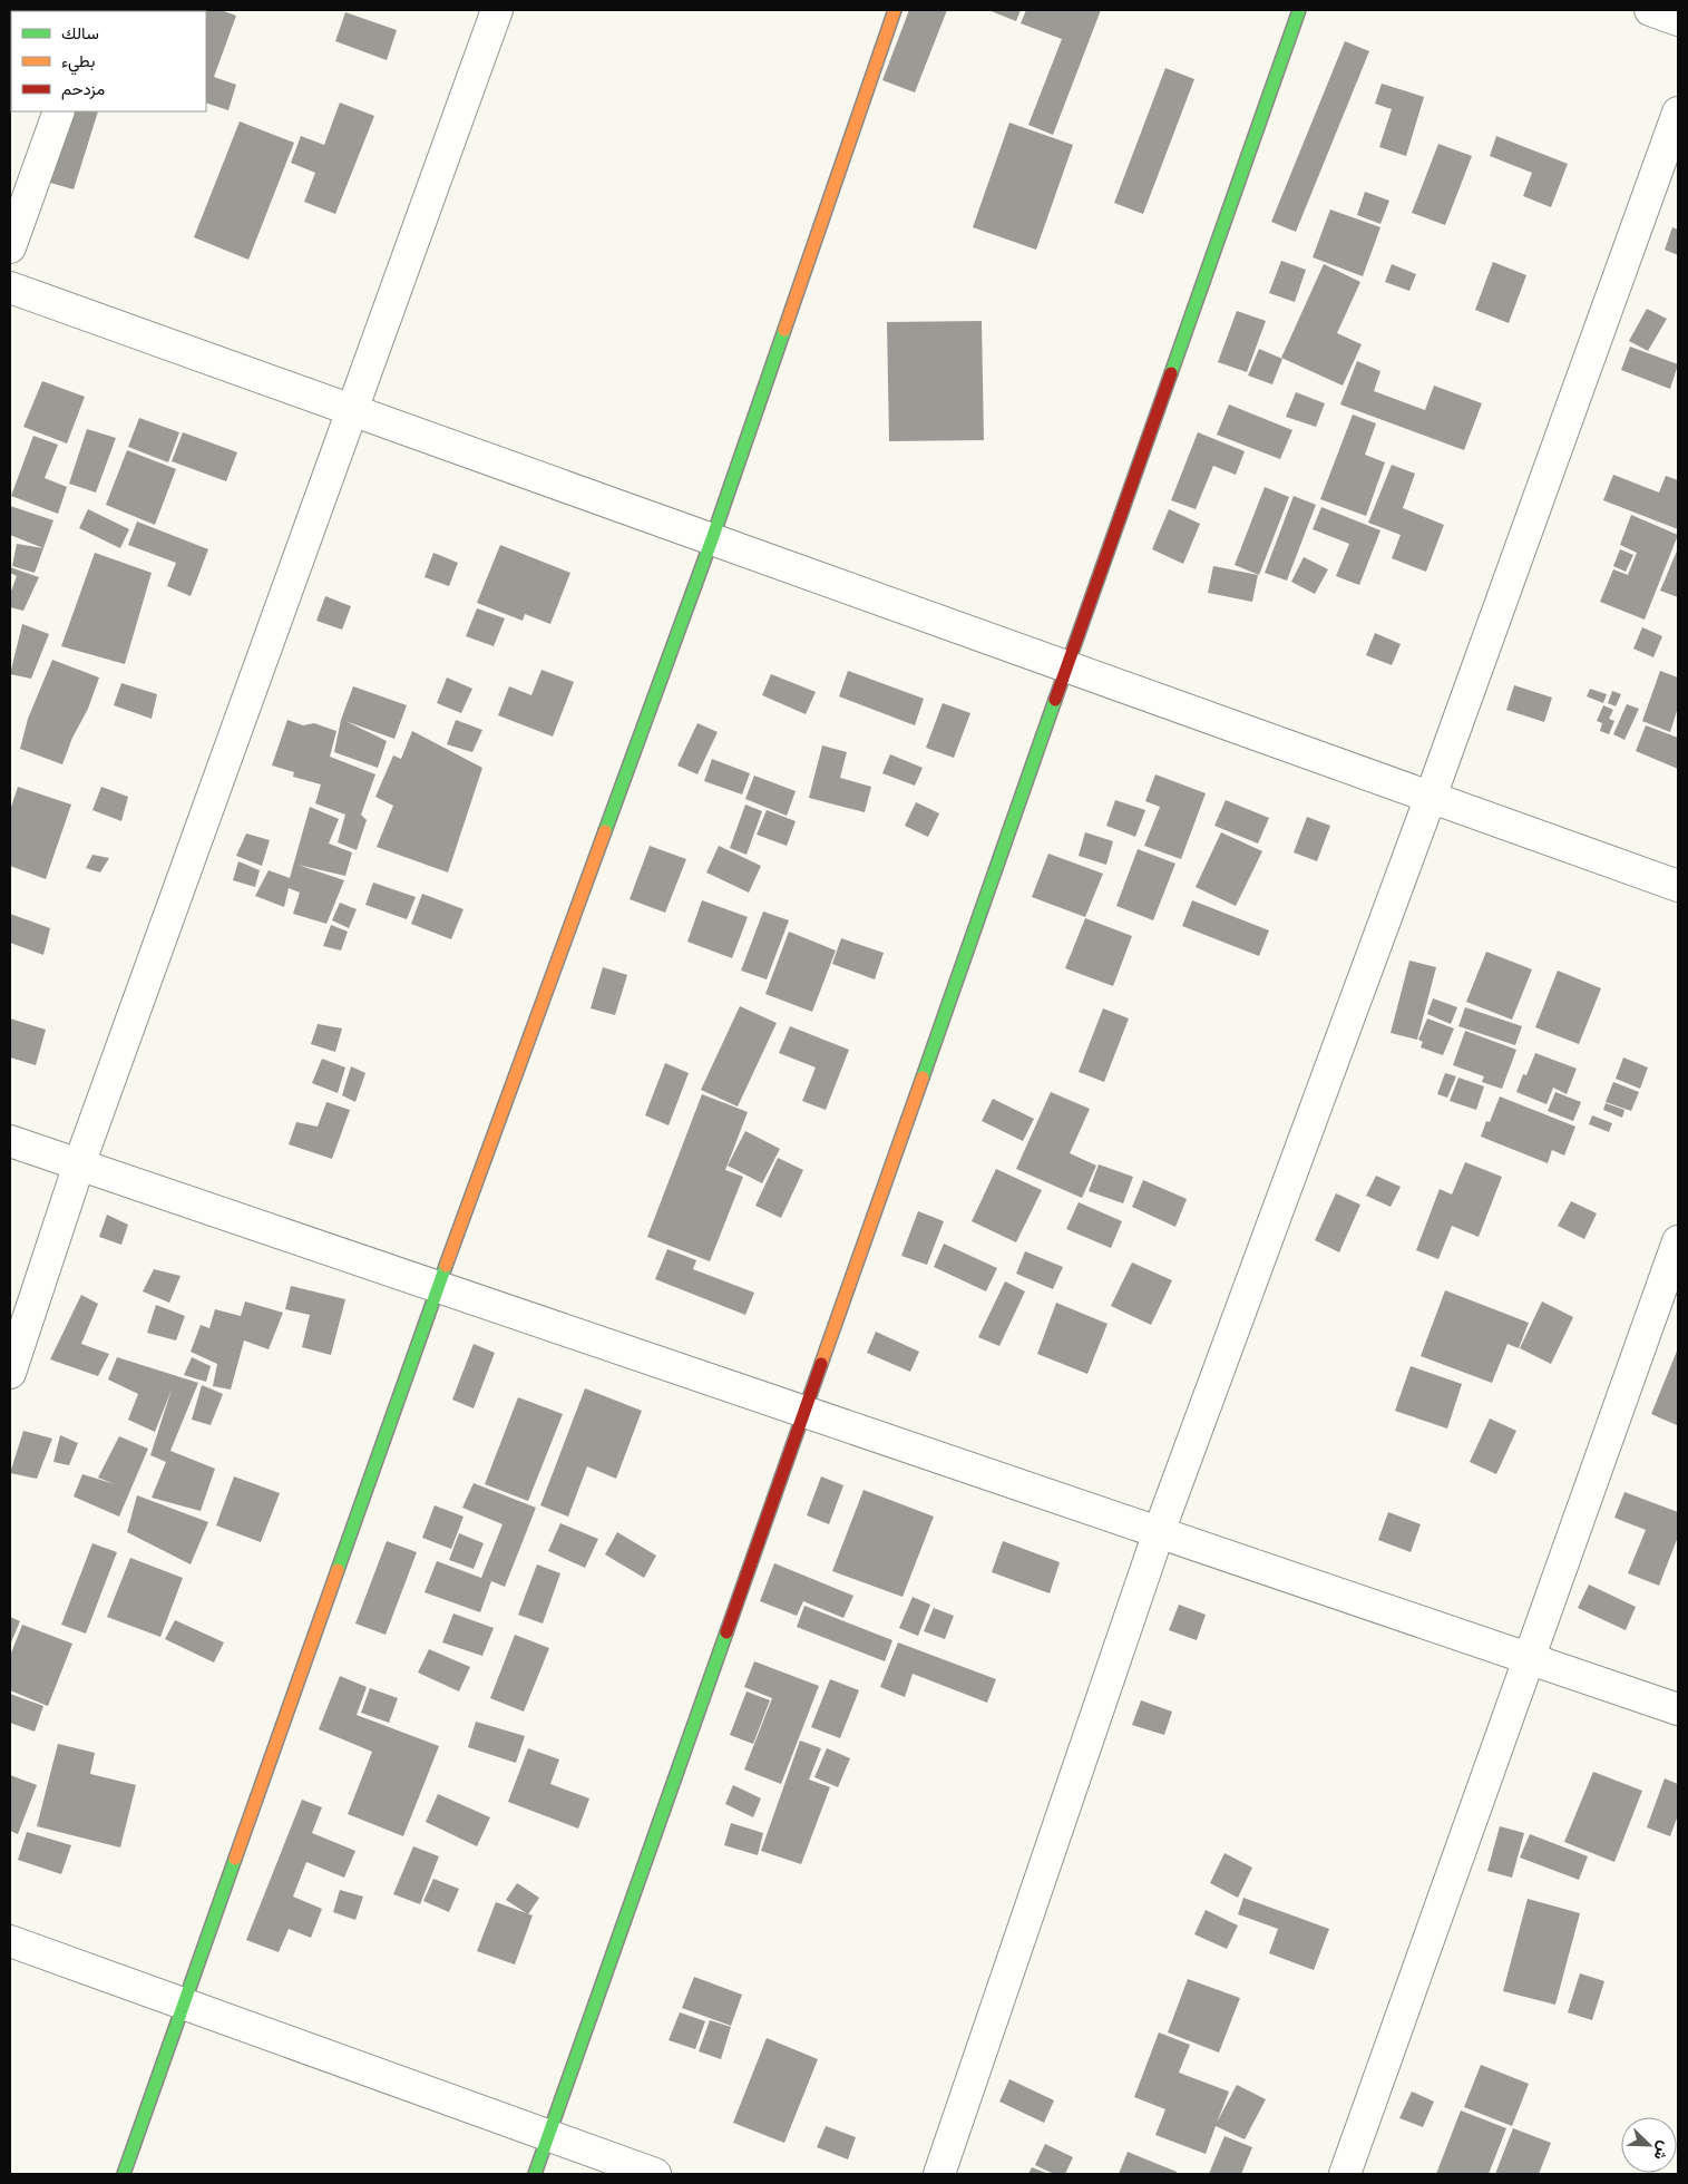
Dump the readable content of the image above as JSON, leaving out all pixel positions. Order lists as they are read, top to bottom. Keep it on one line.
{"legend":["سالك","بطيء","مزدحم"],"north":"bottom right"}
